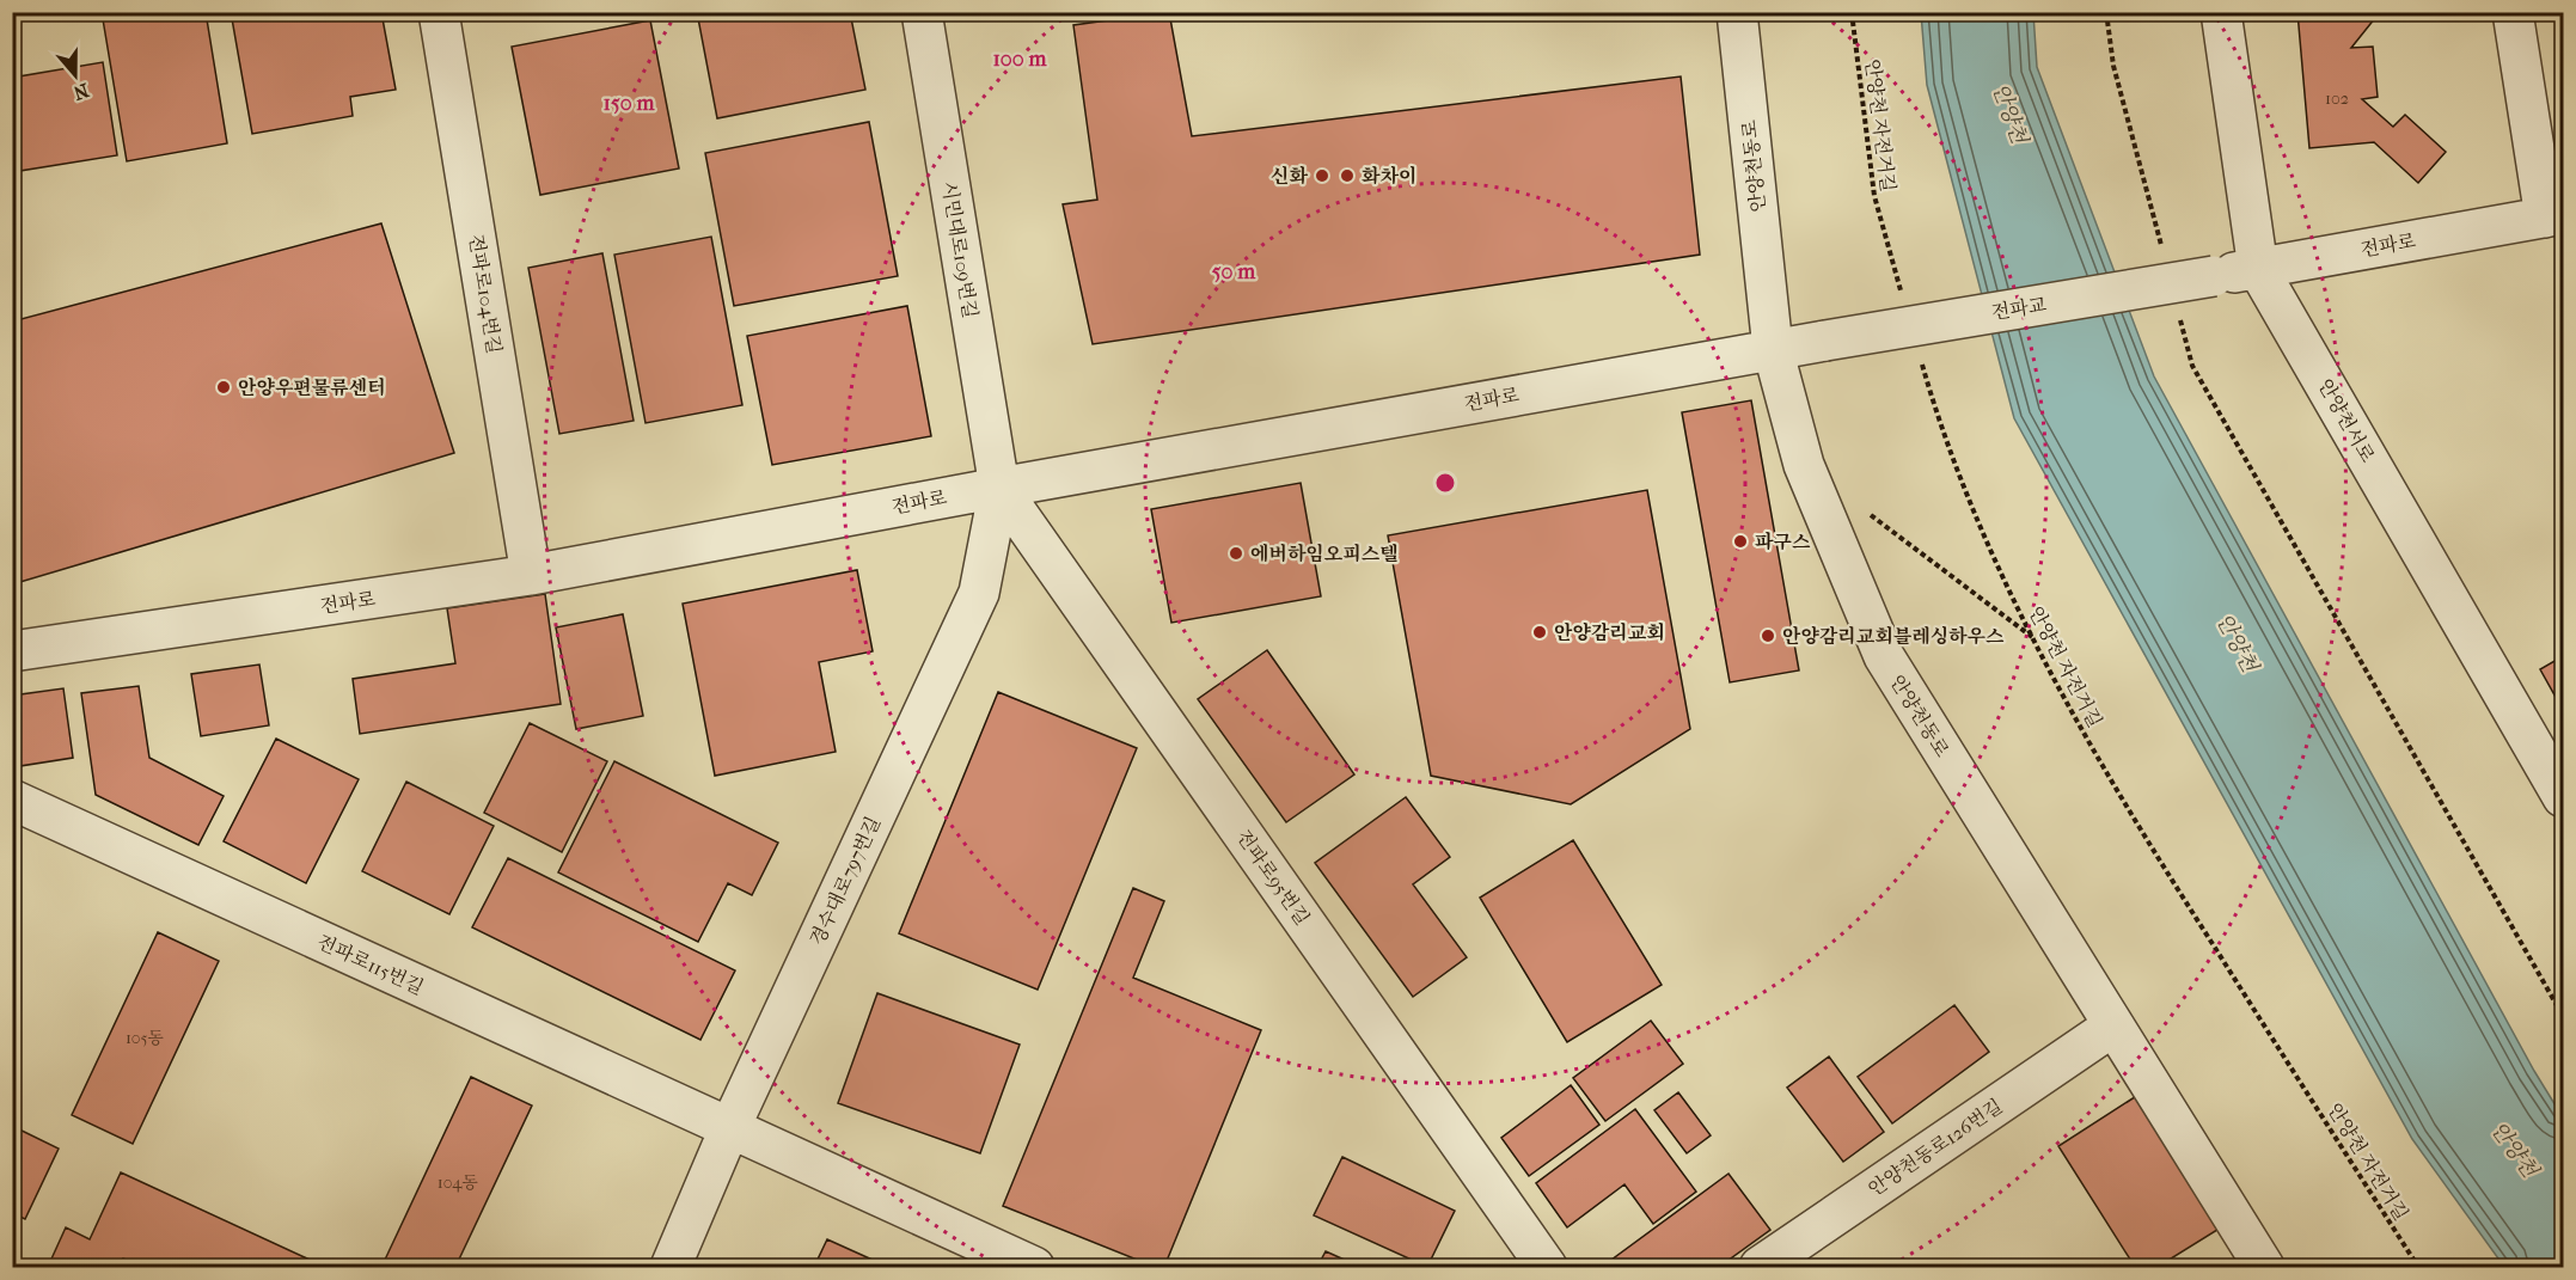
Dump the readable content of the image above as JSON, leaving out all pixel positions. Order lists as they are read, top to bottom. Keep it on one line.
{"streets":{"street":["안양천동로","전파로","시민대로109번길","전파로104번길","전파교","안양천서로","전파로95번길","경수대로797번길","전파로115번길","안양천동로126번길"],"path":["안양천 자전거길"]},"crossings":[["안양천동로","전파로"],["안양천동로","안양천동로126번길"],["전파로","시민대로109번길"],["전파로","전파로104번길"],["전파로","전파교"],["전파로","안양천서로"],["전파로","전파로95번길"],["전파로","경수대로797번길"],["시민대로109번길","전파로95번길"],["시민대로109번길","경수대로797번길"],["전파로95번길","경수대로797번길"],["경수대로797번길","전파로115번길"]],"water":["안양천"],"places":["신화","화차이","안양우편물류센터","파구스","에버하임오피스텔","안양감리교회","안양감리교회블레싱하우스"],"house_numbers":["102","105동","104동"],"north":"bottom","rings":["100 m","150 m","50 m"]}
